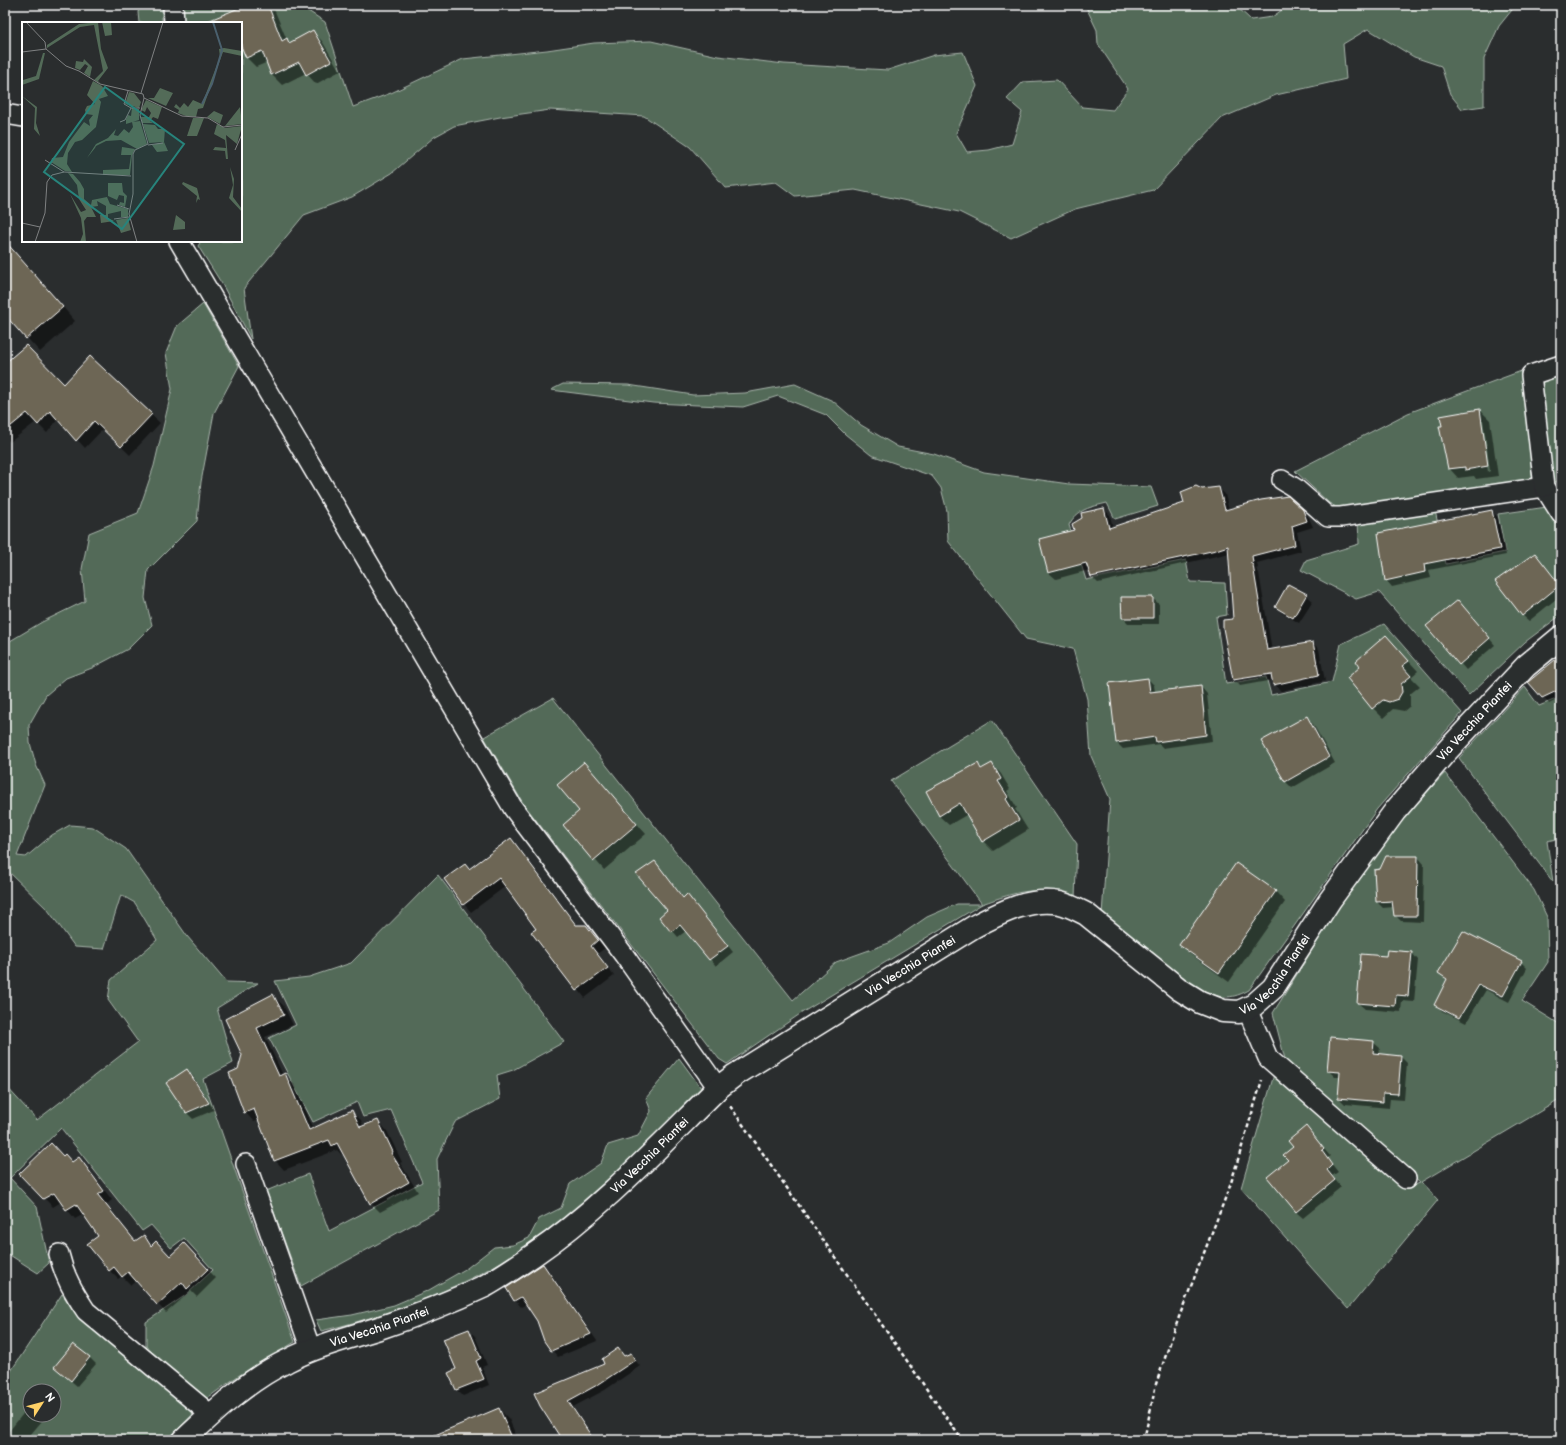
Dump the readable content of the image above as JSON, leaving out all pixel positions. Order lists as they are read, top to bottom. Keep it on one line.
{"streets":{"street":["Via Vecchia Pianfei"]},"north":"top right"}
